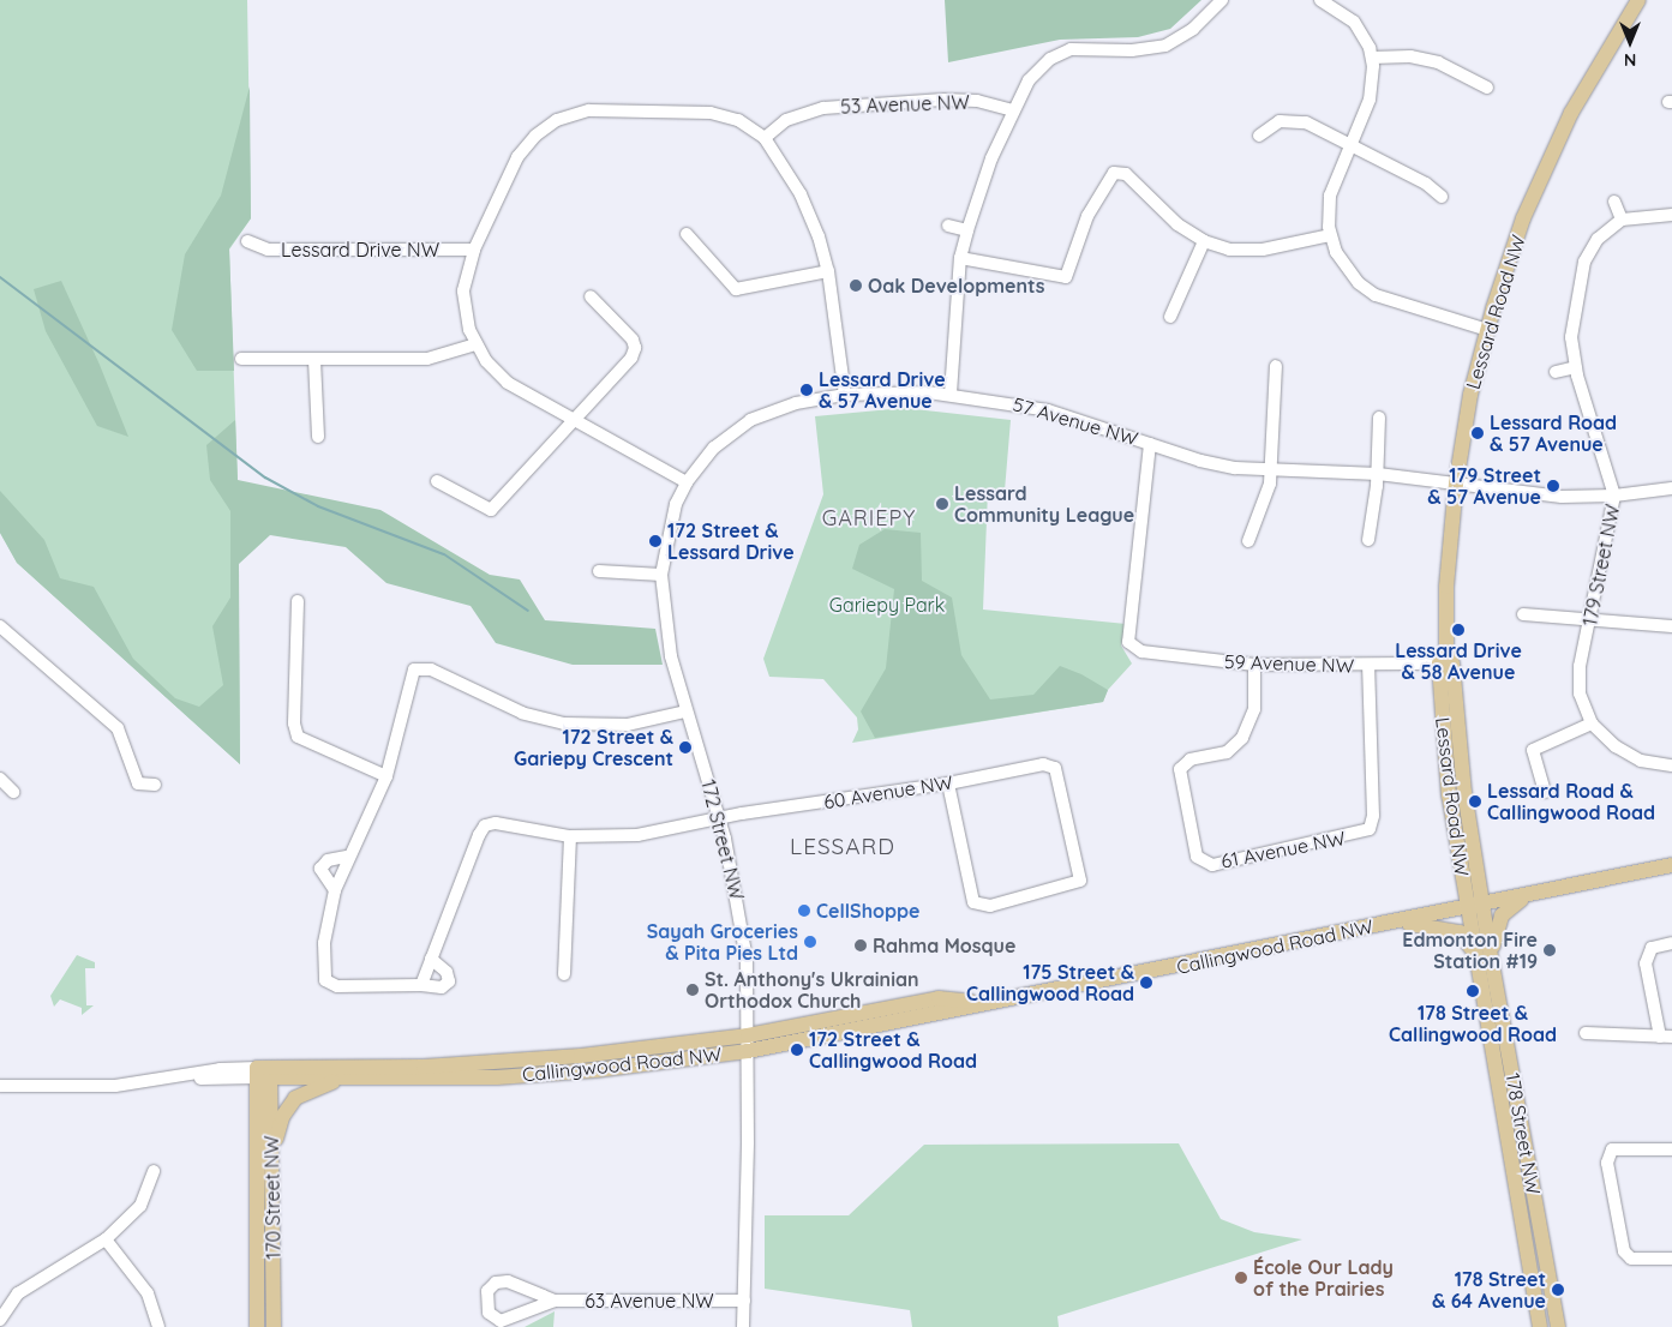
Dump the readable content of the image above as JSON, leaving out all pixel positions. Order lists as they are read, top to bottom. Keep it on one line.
{"streets":{"main road":["Lessard Road NW","Callingwood Road NW","178 Street NW","170 Street NW"],"street":["53 Avenue NW","Lessard Drive NW","57 Avenue NW","179 Street NW","59 Avenue NW","60 Avenue NW","172 Street NW","61 Avenue NW","63 Avenue NW"]},"crossings":[["53 Avenue NW","Lessard Drive NW"],["Lessard Drive NW","57 Avenue NW"],["Lessard Drive NW","172 Street NW"],["Lessard Road NW","57 Avenue NW"],["Lessard Road NW","59 Avenue NW"],["Lessard Road NW","Callingwood Road NW"],["Lessard Road NW","178 Street NW"],["57 Avenue NW","179 Street NW"],["57 Avenue NW","59 Avenue NW"],["57 Avenue NW","172 Street NW"],["59 Avenue NW","61 Avenue NW"],["60 Avenue NW","172 Street NW"],["172 Street NW","Callingwood Road NW"],["172 Street NW","63 Avenue NW"],["Callingwood Road NW","178 Street NW"],["Callingwood Road NW","170 Street NW"]],"districts":["GARIEPY","LESSARD"],"parks":["Gariepy Park"],"places":["Oak Developments","Lessard Drive & 57 Avenue","Lessard Road & 57 Avenue","179 Street & 57 Avenue","Lessard Community League","172 Street & Lessard Drive","Lessard Drive & 58 Avenue","172 Street & Gariepy Crescent","Lessard Road & Callingwood Road","CellShoppe","Sayah Groceries & Pita Pies Ltd","Rahma Mosque","Edmonton Fire Station #19","175 Street & Callingwood Road","St. Anthony's Ukrainian Orthodox Church","178 Street & Callingwood Road","172 Street & Callingwood Road","École Our Lady of the Prairies","178 Street & 64 Avenue"],"north":"bottom"}
